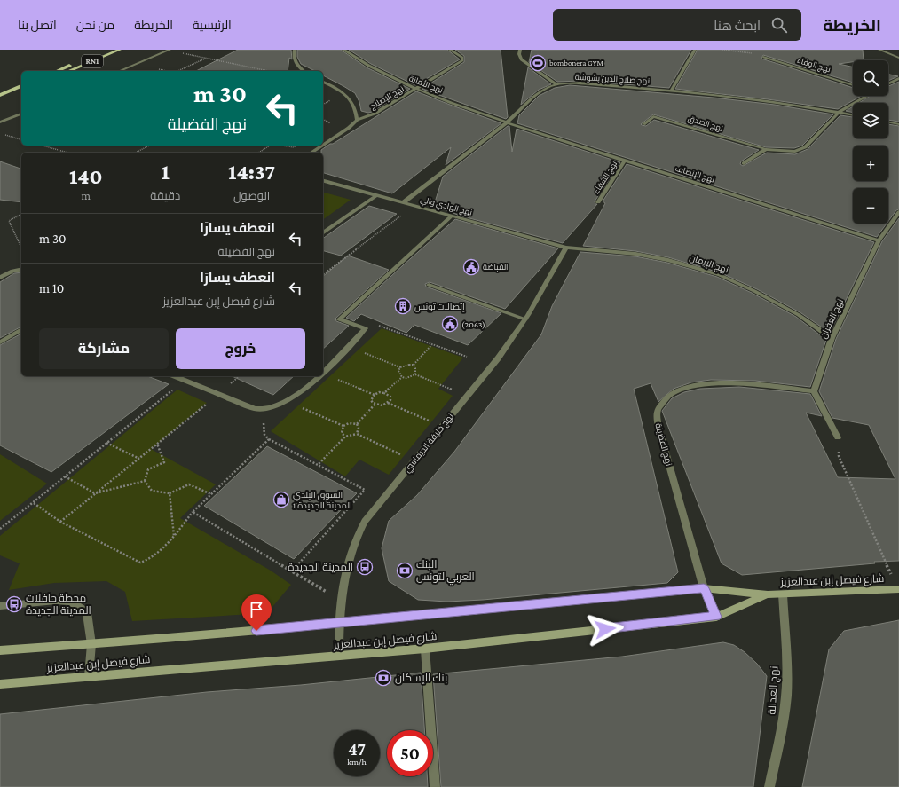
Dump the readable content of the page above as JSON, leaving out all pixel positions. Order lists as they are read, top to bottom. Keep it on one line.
{"streets":{"main road":["RN1","شارع فيصل إبن عبدالعزيز"],"street":["نهج الوفاء","نهج صلاح الدين بشوشة","نهج الأمانة","نهج الإصلاح","نهج الصدق","نهج الإنصاف","نهج الشفاء","نهج الهادي والي","نهج الإيمان","نهج الغفران","نهج خليفة الديماسي","نهج الفضيلة","نهج العدالة"]},"crossings":[["نهج صلاح الدين بشوشة","نهج الأمانة"],["نهج صلاح الدين بشوشة","نهج الصدق"],["نهج صلاح الدين بشوشة","نهج الإنصاف"],["نهج صلاح الدين بشوشة","نهج الهادي والي"],["نهج الأمانة","نهج الإصلاح"],["نهج الأمانة","نهج الإنصاف"],["نهج الإنصاف","نهج الشفاء"],["نهج الإنصاف","نهج الغفران"],["نهج الهادي والي","نهج الإيمان"],["نهج الهادي والي","نهج خليفة الديماسي"],["نهج الإيمان","نهج الغفران"],["نهج الإيمان","نهج خليفة الديماسي"],["نهج الغفران","نهج الفضيلة"],["نهج خليفة الديماسي","شارع فيصل إبن عبدالعزيز"],["نهج الفضيلة","شارع فيصل إبن عبدالعزيز"],["شارع فيصل إبن عبدالعزيز","نهج العدالة"]],"places":{"sports":["bombonera GYM"],"public building":["القباضة","(2063)"],"building":["إتصالات تونس"],"shop":["السوق البلدي المدينة الجديدة 1"],"bus stop":["المدينة الجديدة","محطة حافلات المدينة الجديدة"],"bank":["البنك العربي لتونس","بنك الإسكان"]},"page":{"header":"الخريطة","search":"ابحث هنا","nav":["الرئيسية","الخريطة","من نحن","اتصل بنا"],"map_buttons":["+","−"],"turn":["30 m","نهج الفضيلة"],"eta":["14:37","الوصول","1","دقيقة","140","m"],"list":[{"name":"انعطف يسارًا","note":"نهج الفضيلة","value":"30 m"},{"name":"انعطف يسارًا","note":"شارع فيصل إبن عبدالعزيز","value":"10 m"}],"buttons":["خروج","مشاركة"],"speed":"47 km/h","limit":"50"}}
